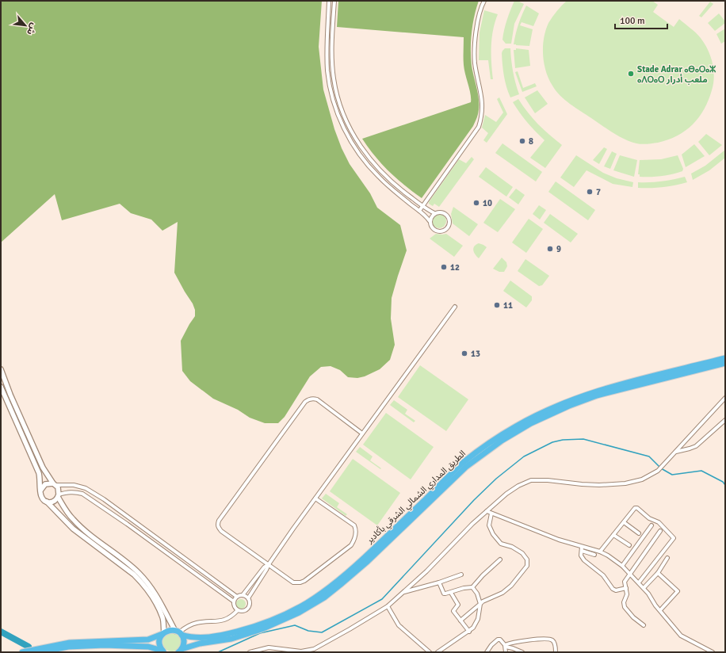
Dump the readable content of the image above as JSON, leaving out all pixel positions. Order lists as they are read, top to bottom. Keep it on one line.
{"streets":{"highway":["الطريق المداري الشمالي الشرقي بأكادير"]},"places":["Stade Adrar ⴰⴱⴰⵔⴰⵣ ⴰⴷⵔⴰⵔ ملعب أدرار","8","7","10","9","12","11","13"],"scale_bar":"100 m","north":"bottom right"}
